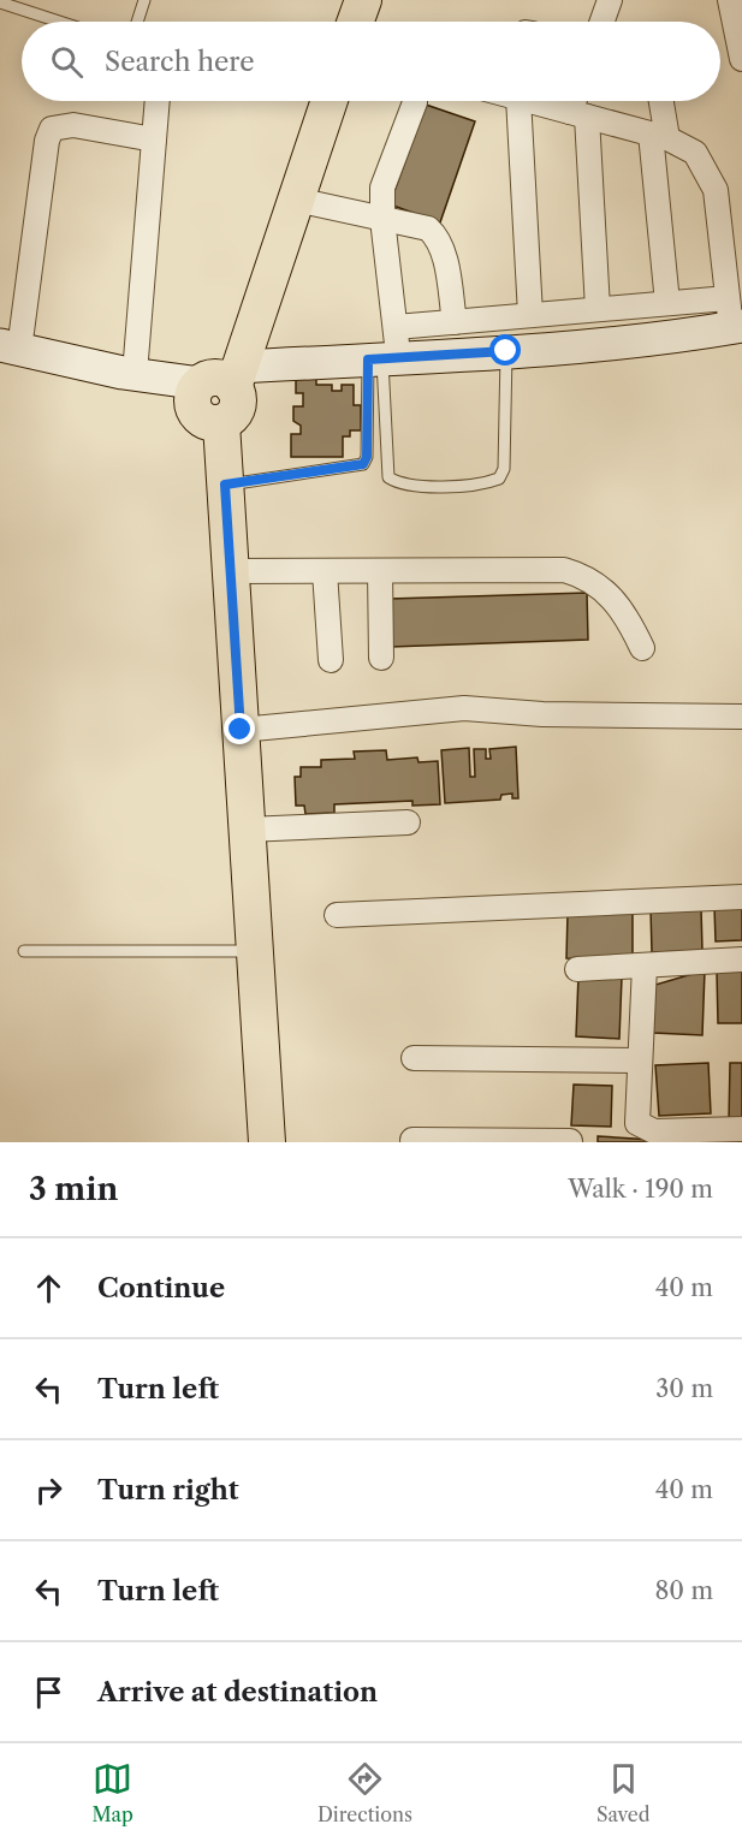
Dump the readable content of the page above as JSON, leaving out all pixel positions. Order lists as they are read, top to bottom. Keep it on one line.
{"page":{"search":"Search here","heading":["3 min","Walk · 190 m"],"list":[["Continue","40 m"],["Turn left","30 m"],["Turn right","40 m"],["Turn left","80 m"],"Arrive at destination"],"nav":["Map","Directions","Saved"]}}
